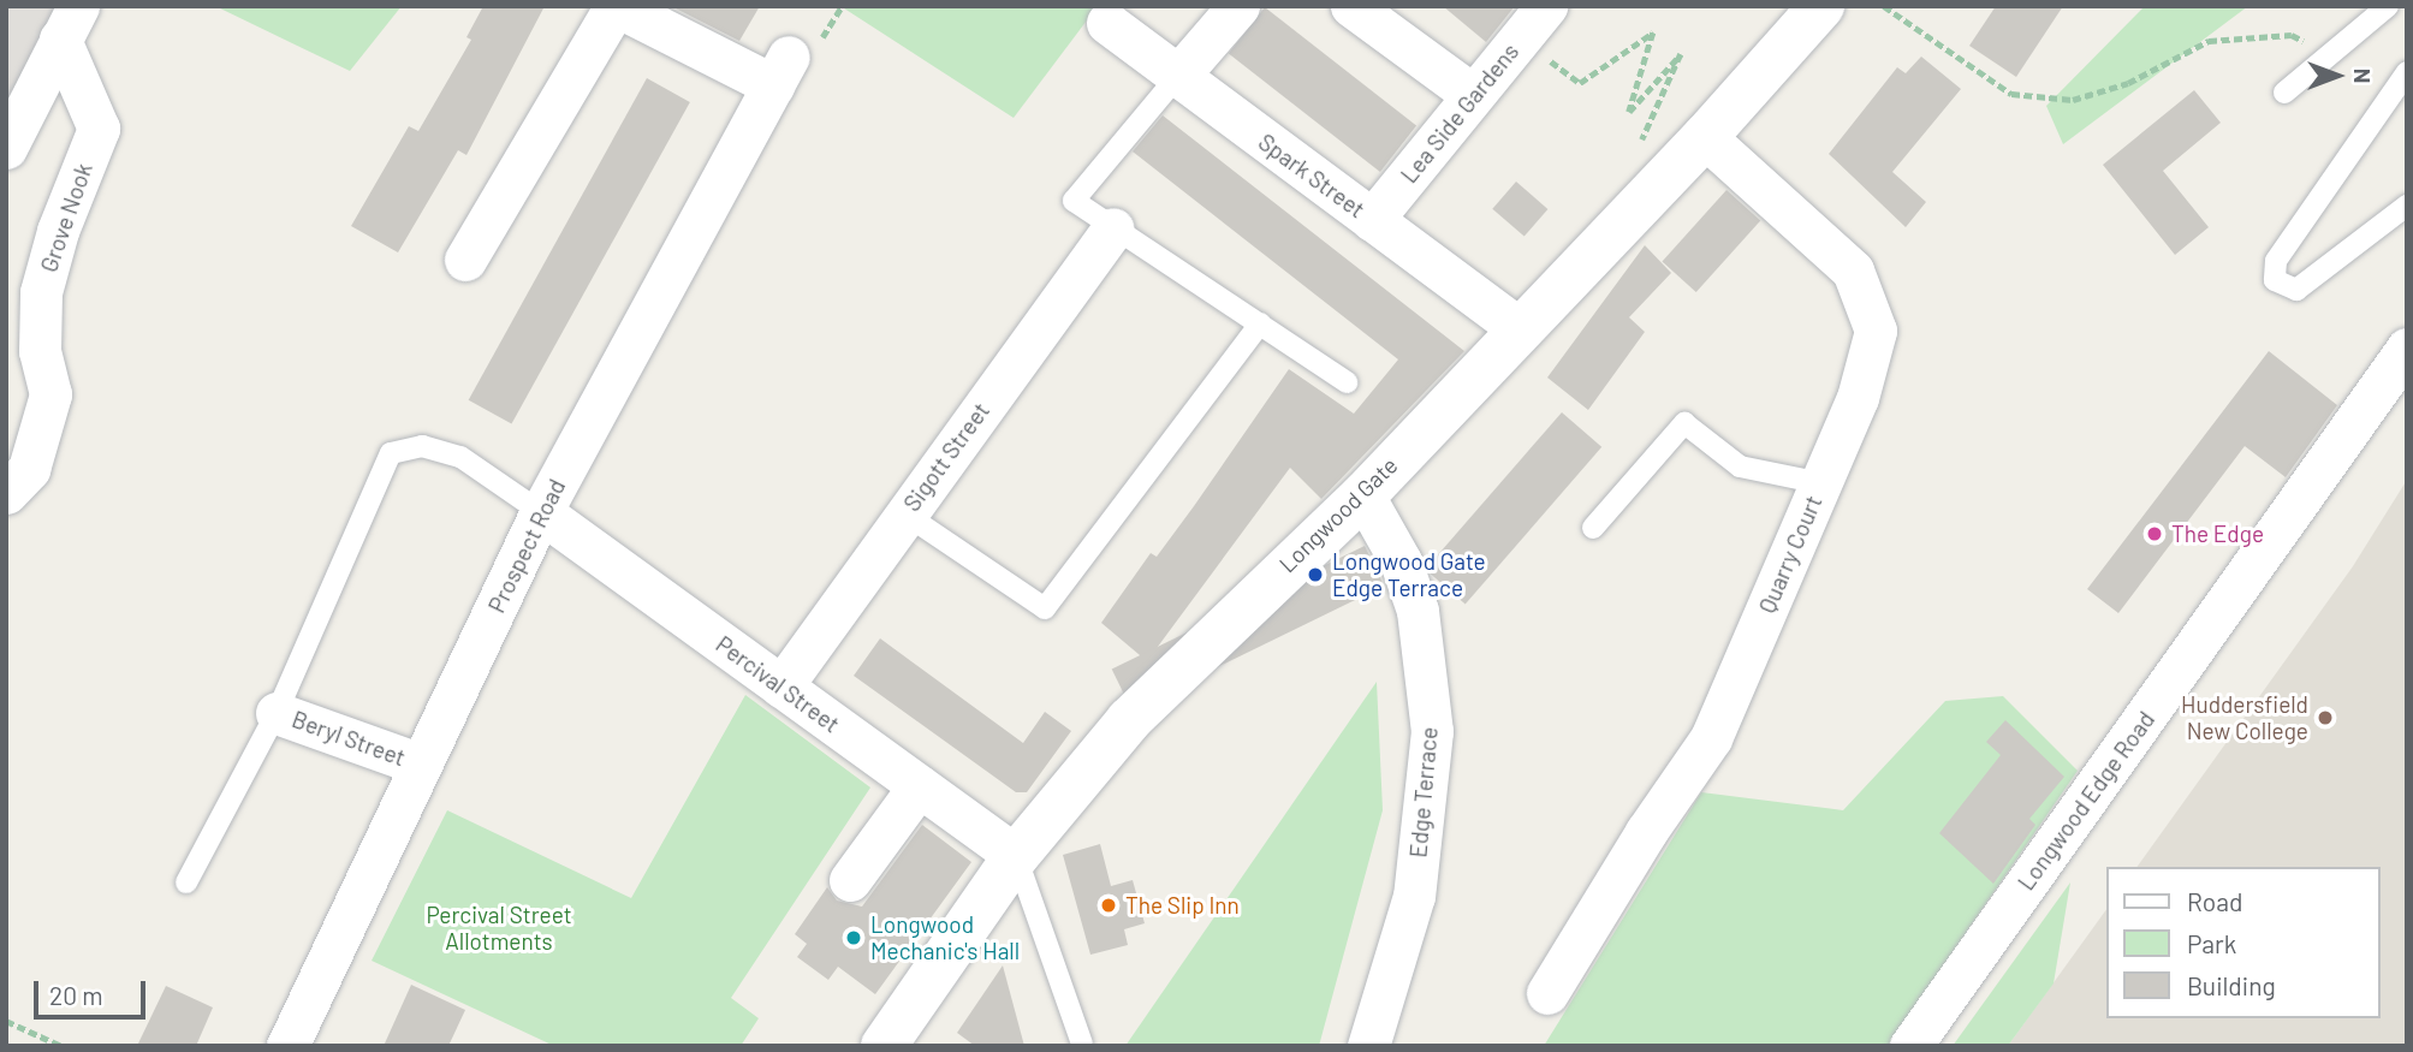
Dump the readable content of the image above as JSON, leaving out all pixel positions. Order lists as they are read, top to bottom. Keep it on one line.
{"streets":{"street":["Lea Side Gardens","Spark Street","Grove Nook","Sigott Street","Longwood Gate","Prospect Road","Quarry Court","Percival Street","Beryl Street","Edge Terrace","Longwood Edge Road"]},"crossings":[["Lea Side Gardens","Spark Street"],["Spark Street","Longwood Gate"],["Sigott Street","Percival Street"],["Longwood Gate","Quarry Court"],["Longwood Gate","Percival Street"],["Longwood Gate","Edge Terrace"],["Prospect Road","Percival Street"],["Prospect Road","Beryl Street"]],"parks":["Percival Street Allotments"],"places":["The Edge","Longwood Gate Edge Terrace","Huddersfield New College","The Slip Inn","Longwood Mechanic's Hall"],"legend":["Road","Park","Building"],"scale_bar":"20 m","north":"right"}
